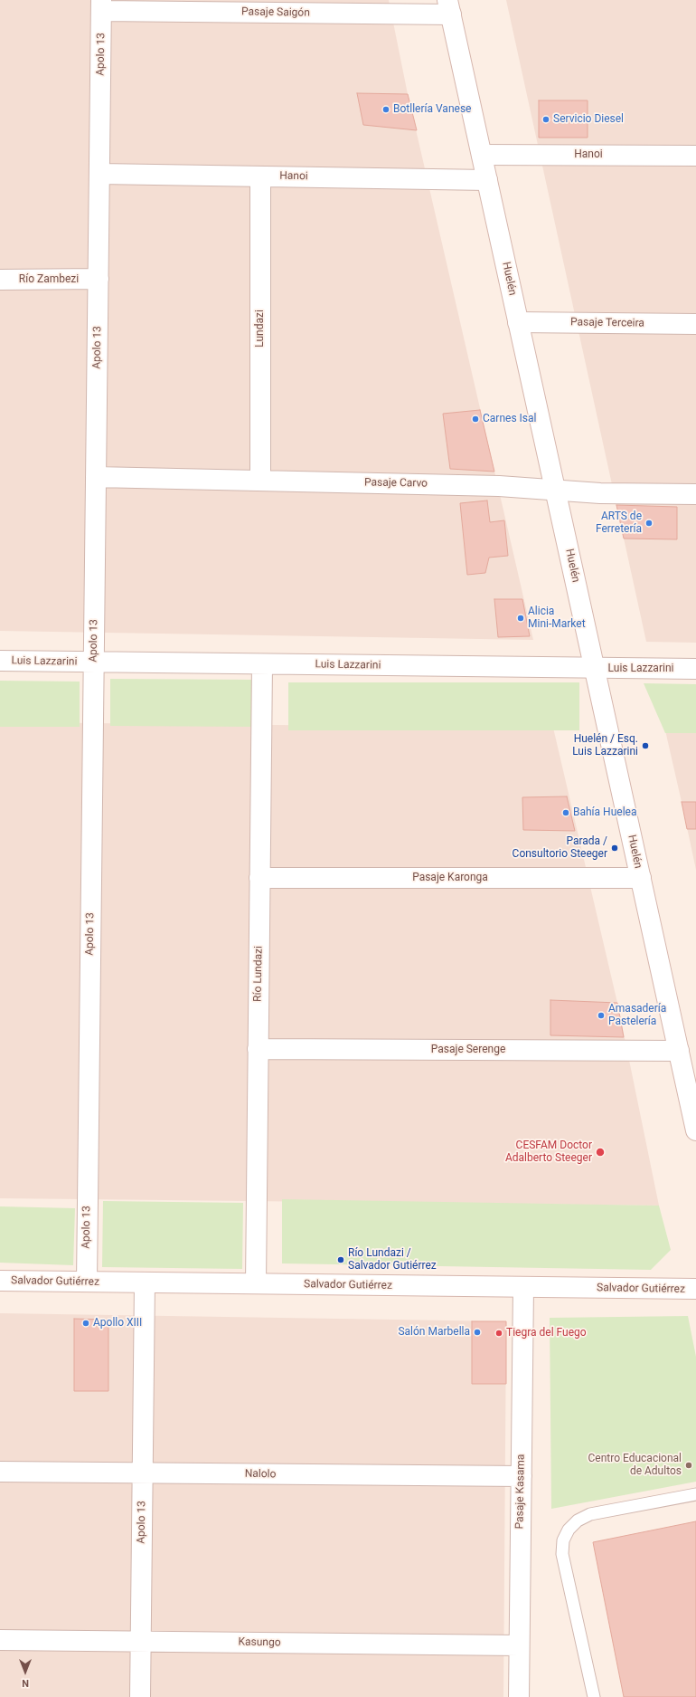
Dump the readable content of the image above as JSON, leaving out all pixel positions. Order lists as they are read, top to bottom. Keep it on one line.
{"streets":{"street":["Pasaje Saigón","Apolo 13","Hanoi","Huelén","Río Zambezi","Pasaje Terceira","Lundazi","Pasaje Carvo","Luis Lazzarini","Pasaje Karonga","Río Lundazi","Pasaje Serenge","Salvador Gutiérrez","Nalolo","Pasaje Kasama","Kasungo"]},"crossings":[["Pasaje Saigón","Apolo 13"],["Pasaje Saigón","Huelén"],["Apolo 13","Hanoi"],["Apolo 13","Río Zambezi"],["Apolo 13","Pasaje Carvo"],["Apolo 13","Luis Lazzarini"],["Apolo 13","Salvador Gutiérrez"],["Apolo 13","Nalolo"],["Apolo 13","Kasungo"],["Hanoi","Huelén"],["Hanoi","Lundazi"],["Huelén","Pasaje Terceira"],["Huelén","Pasaje Carvo"],["Huelén","Luis Lazzarini"],["Huelén","Pasaje Karonga"],["Huelén","Pasaje Serenge"],["Lundazi","Pasaje Carvo"],["Luis Lazzarini","Río Lundazi"],["Pasaje Karonga","Río Lundazi"],["Río Lundazi","Pasaje Serenge"],["Río Lundazi","Salvador Gutiérrez"],["Salvador Gutiérrez","Pasaje Kasama"],["Nalolo","Pasaje Kasama"],["Pasaje Kasama","Kasungo"]],"places":["Botllería Vanese","Servicio Diesel","Carnes Isal","ARTS de Ferretería","Alicia Mini-Market","Huelén / Esq. Luis Lazzarini","Bahía Huelea","Parada / Consultorio Steeger","Amasadería Pastelería","CESFAM Doctor Adalberto Steeger","Río Lundazi / Salvador Gutiérrez","Apollo XIII","Salón Marbella","Tiegra del Fuego","Centro Educacional de Adultos"],"north":"bottom"}
